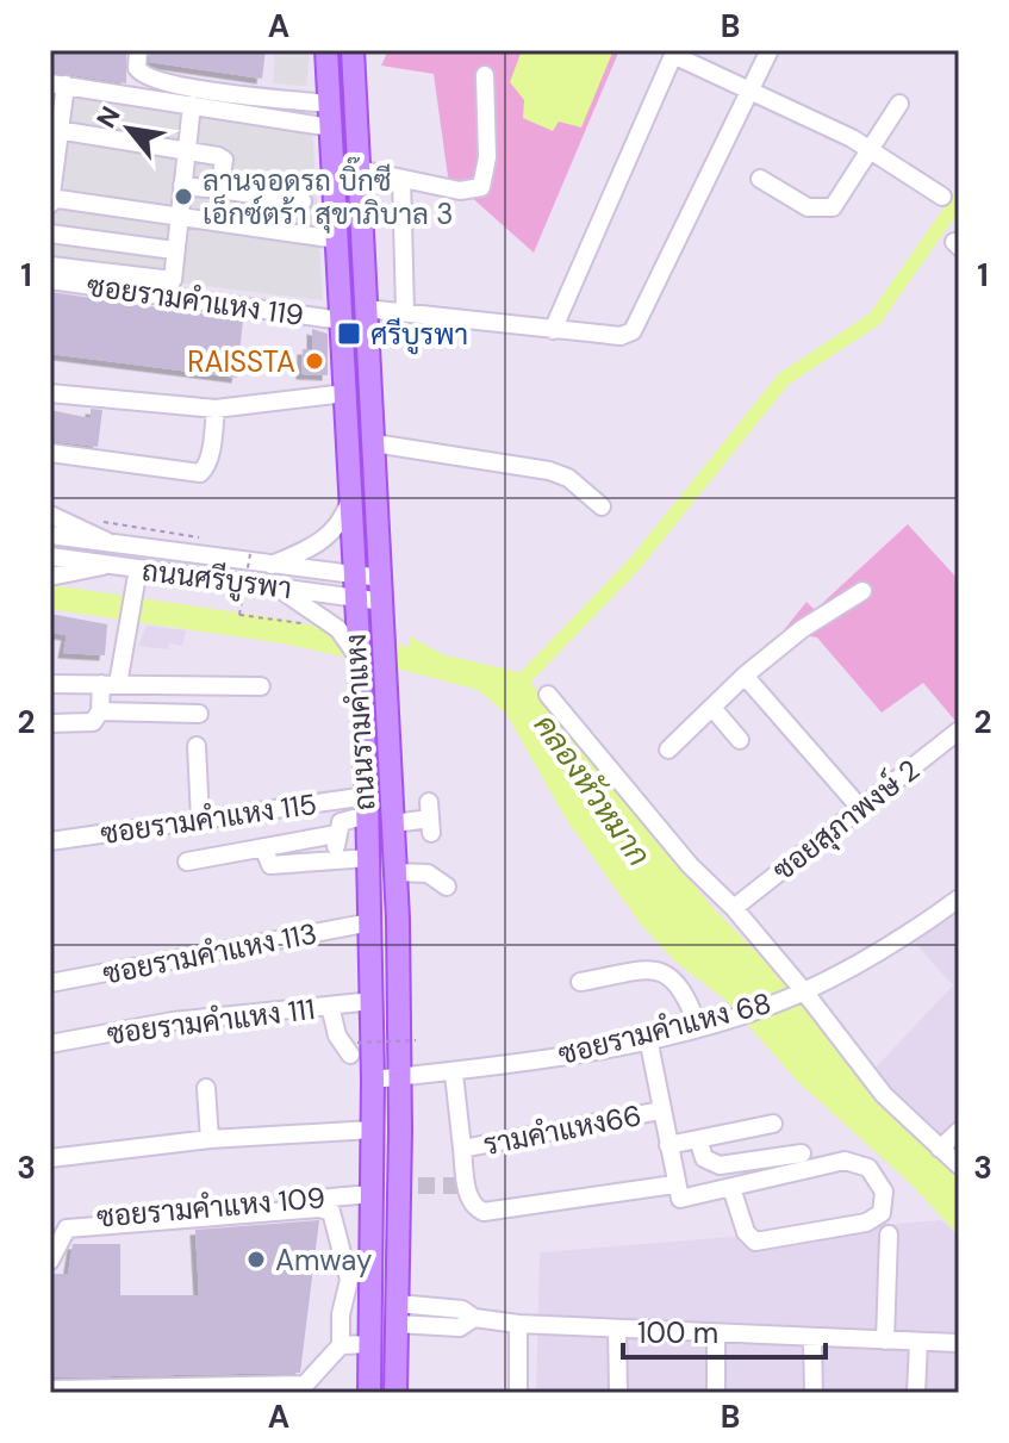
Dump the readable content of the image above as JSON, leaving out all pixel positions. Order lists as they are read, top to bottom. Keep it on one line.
{"streets":{"main road":["ถนนรามคำแหง"],"street":["ซอยรามคำแหง 119","ถนนศรีบูรพา","ซอยรามคำแหง 115","ซอยสุภาพงษ์ 2","ซอยรามคำแหง 113","ซอยรามคำแหง 111","ซอยรามคำแหง 68","รามคำแหง66","ซอยรามคำแหง 109"]},"crossings":[["ซอยรามคำแหง 119","ถนนรามคำแหง"],["ถนนศรีบูรพา","ถนนรามคำแหง"],["ถนนรามคำแหง","ซอยรามคำแหง 115"],["ถนนรามคำแหง","ซอยรามคำแหง 113"],["ถนนรามคำแหง","ซอยรามคำแหง 111"],["ถนนรามคำแหง","ซอยรามคำแหง 68"],["ถนนรามคำแหง","ซอยรามคำแหง 109"],["ซอยรามคำแหง 68","รามคำแหง66"]],"water":["คลองหัวหมาก"],"places":{"other":["ลานจอดรถ บิ๊กซี เอ็กซ์ตร้า สุขาภิบาล 3","RAISSTA","Amway"],"transit":["ศรีบูรพา"]},"scale_bar":"100 m","north":"top left","grid":{"columns":["A","B"],"rows":["1","2","3"]}}
